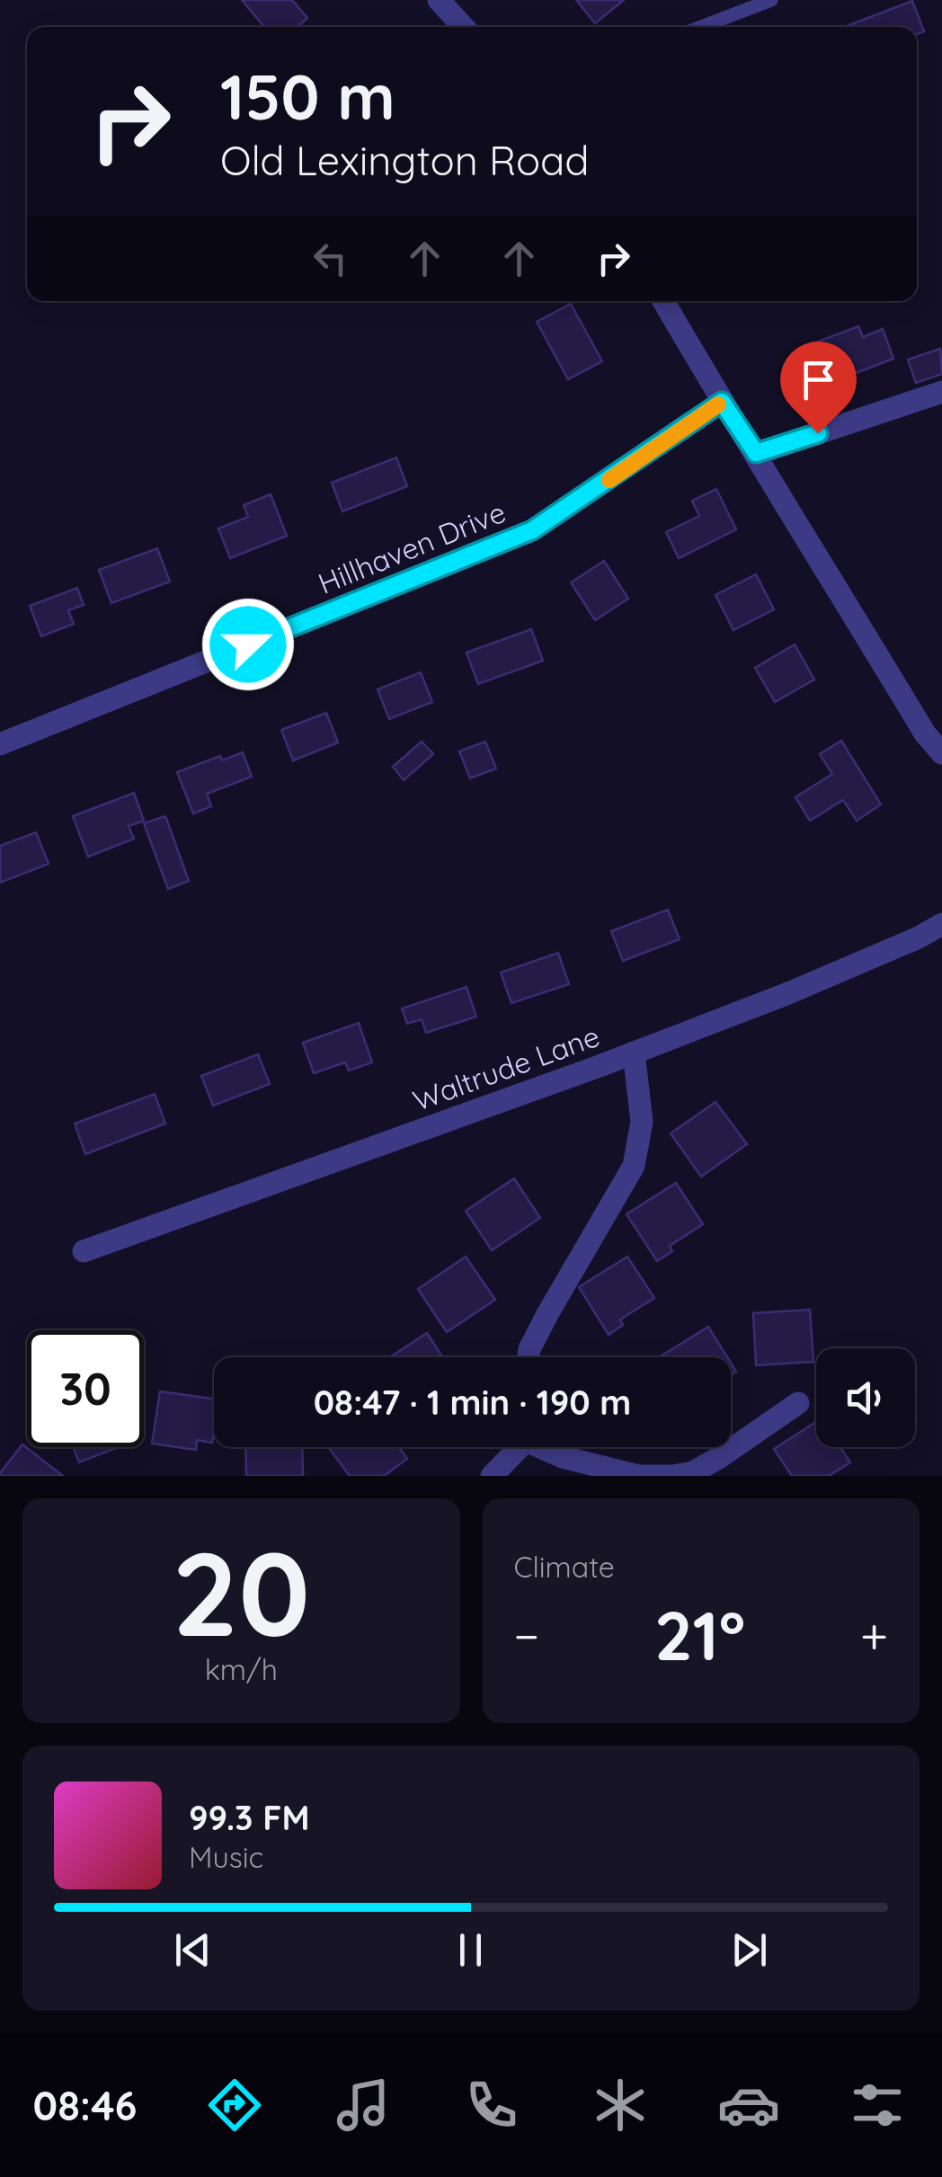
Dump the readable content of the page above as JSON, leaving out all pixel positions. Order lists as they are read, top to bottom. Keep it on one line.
{"streets":{"street":["Hillhaven Drive","Waltrude Lane"]},"page":{"turn":["150 m","Old Lexington Road"],"limit":"30","trip":"08:47 · 1 min · 190 m","tile":[["20","km/h"],"Climate"],"heat":["−","21°","+"],"song":["99.3 FM","Music"],"tabs":"08:46"}}
